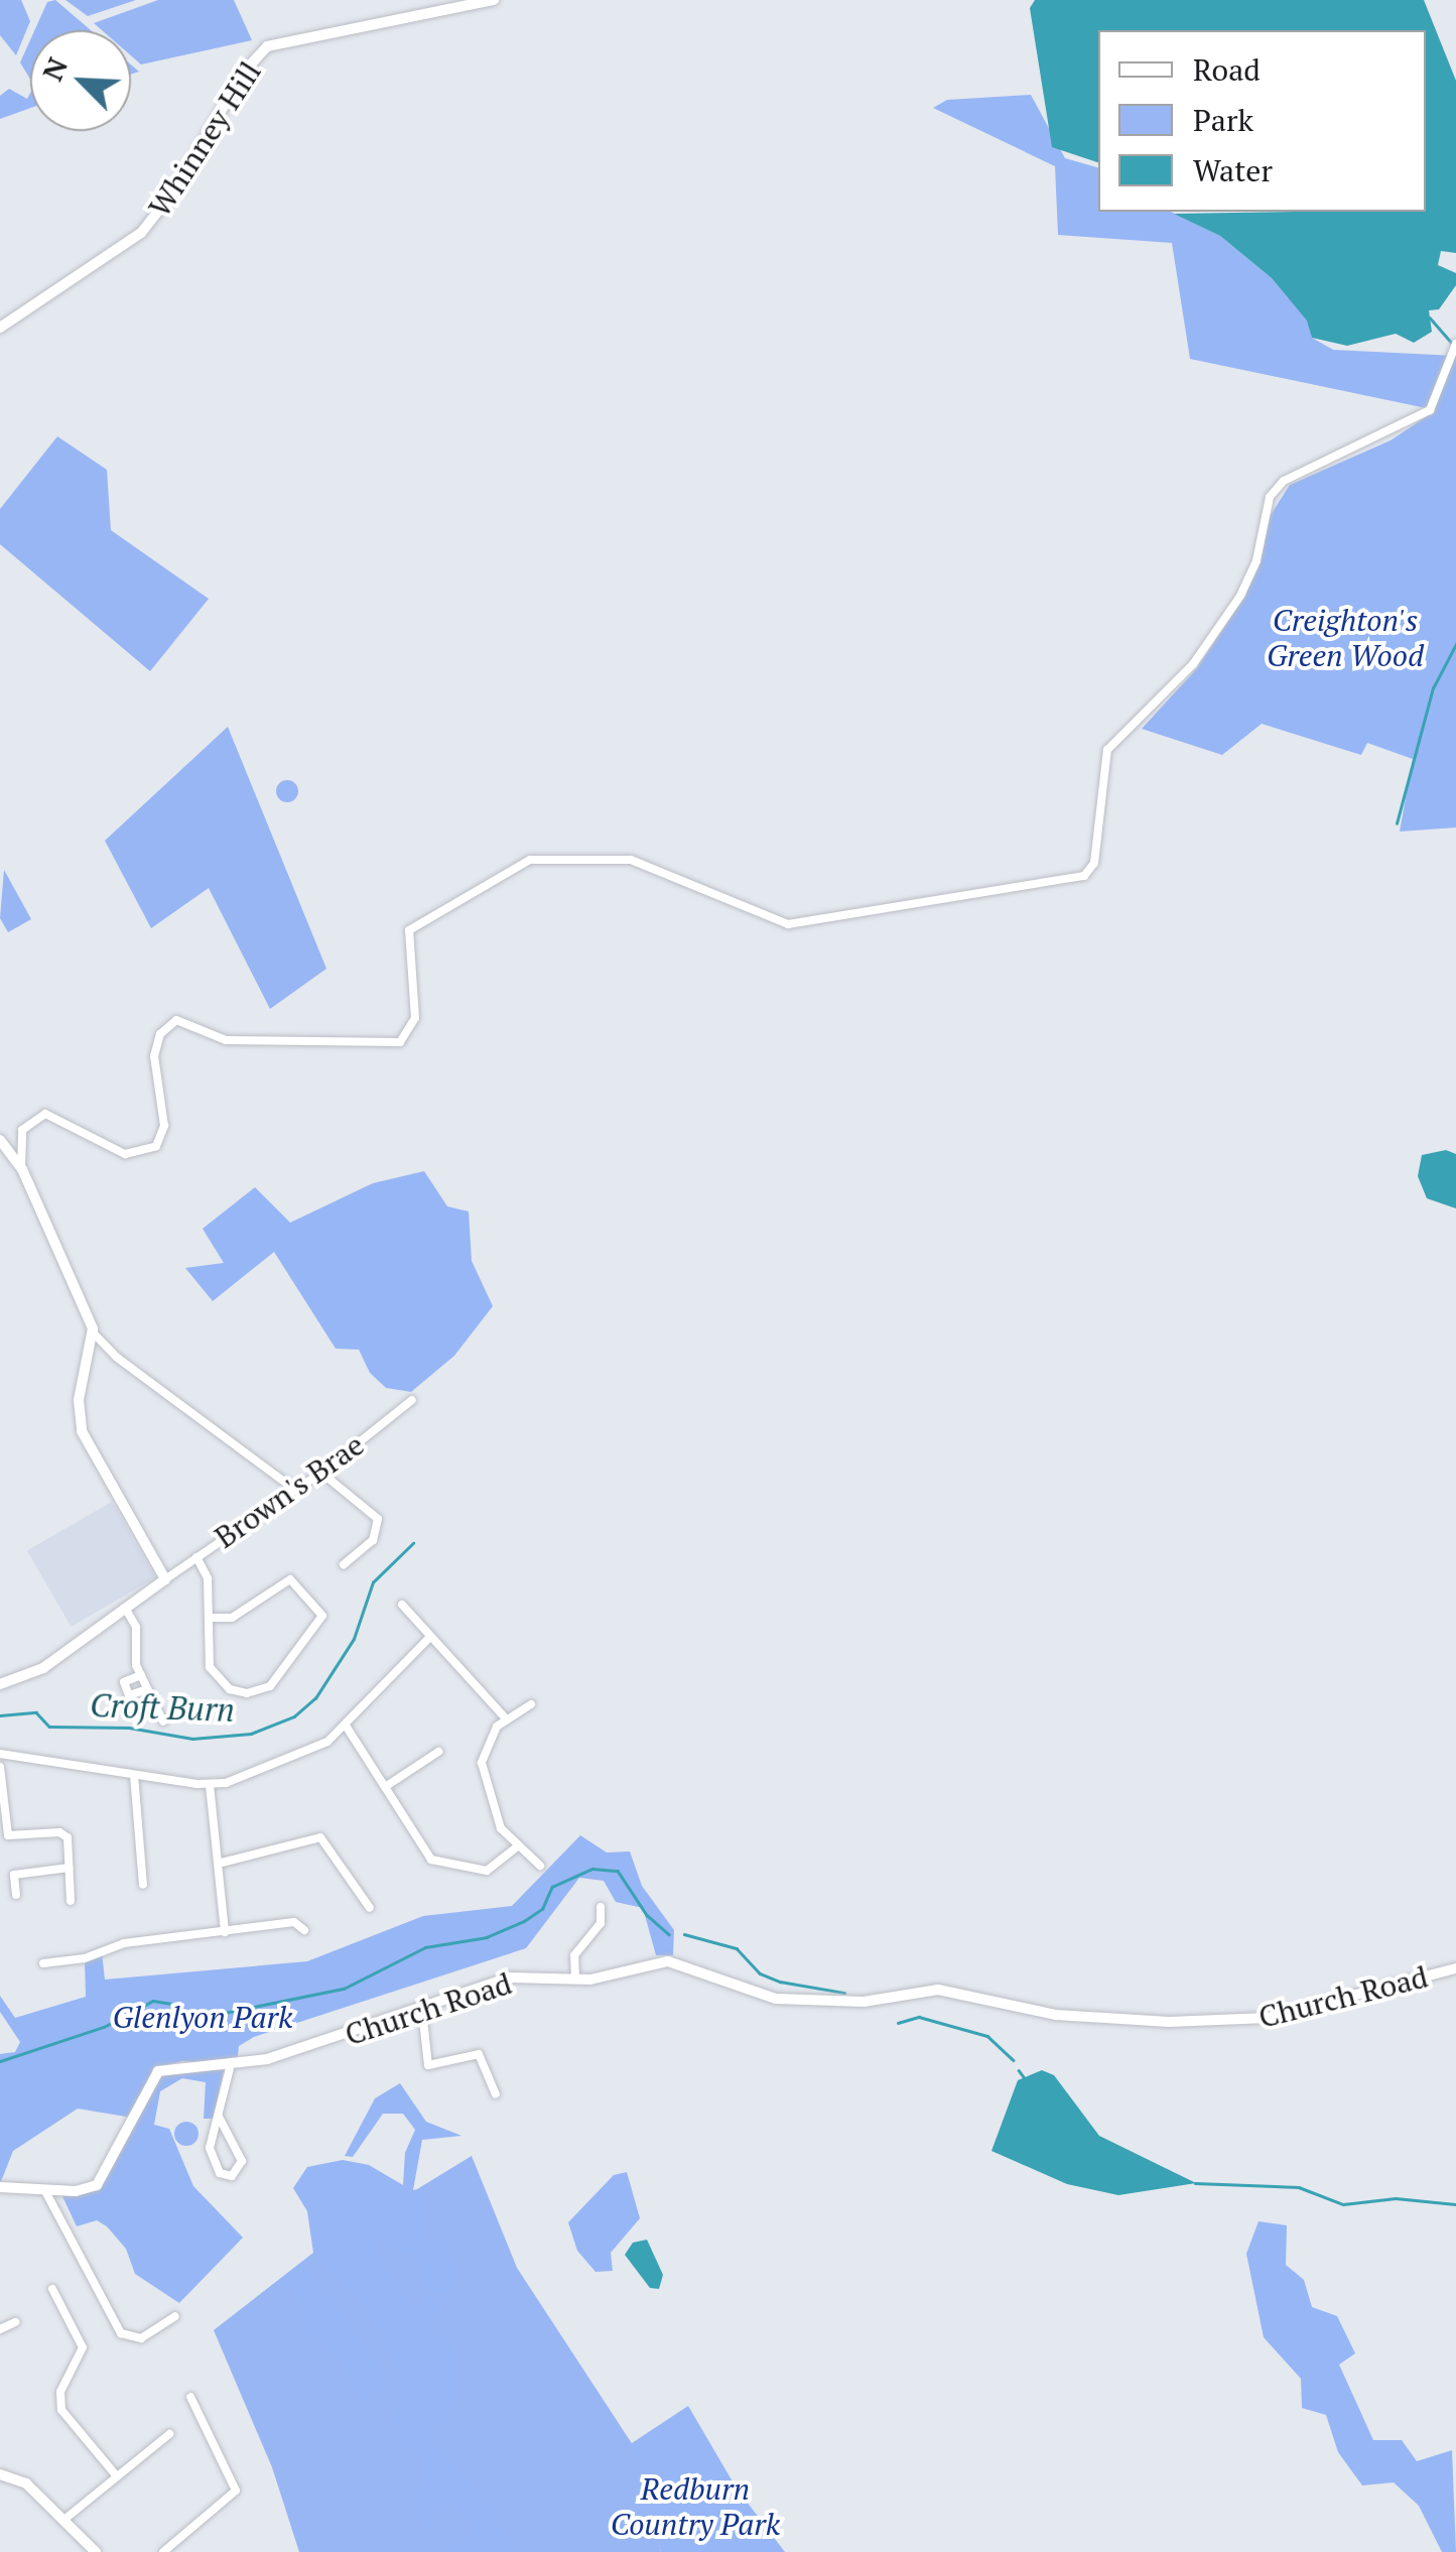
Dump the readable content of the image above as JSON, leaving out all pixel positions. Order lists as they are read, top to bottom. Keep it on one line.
{"streets":{"street":["Whinney Hill","Brown's Brae","Church Road"]},"water":["Croft Burn"],"parks":["Creighton's Green Wood","Glenlyon Park","Redburn Country Park"],"legend":["Road","Park","Water"],"north":"top left"}
